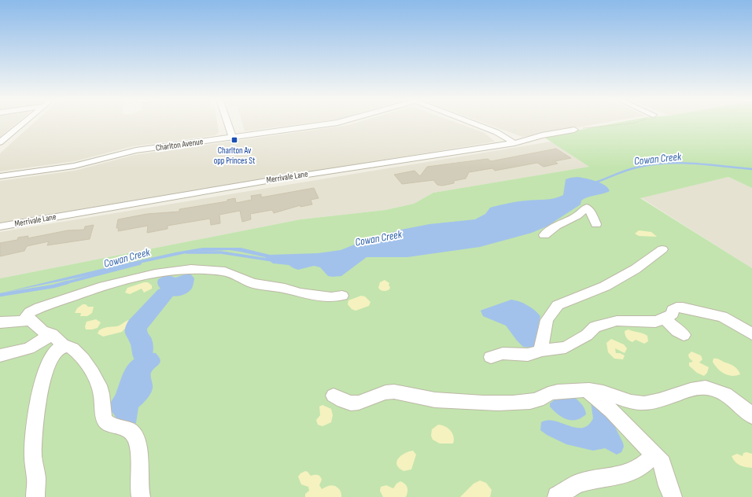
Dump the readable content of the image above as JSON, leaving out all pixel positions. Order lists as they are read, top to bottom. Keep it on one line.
{"streets":{"street":["Charlton Avenue","Merrivale Lane"]},"water":["Cowan Creek"],"places":{"transit":["Charlton Av opp Princes St"]}}
